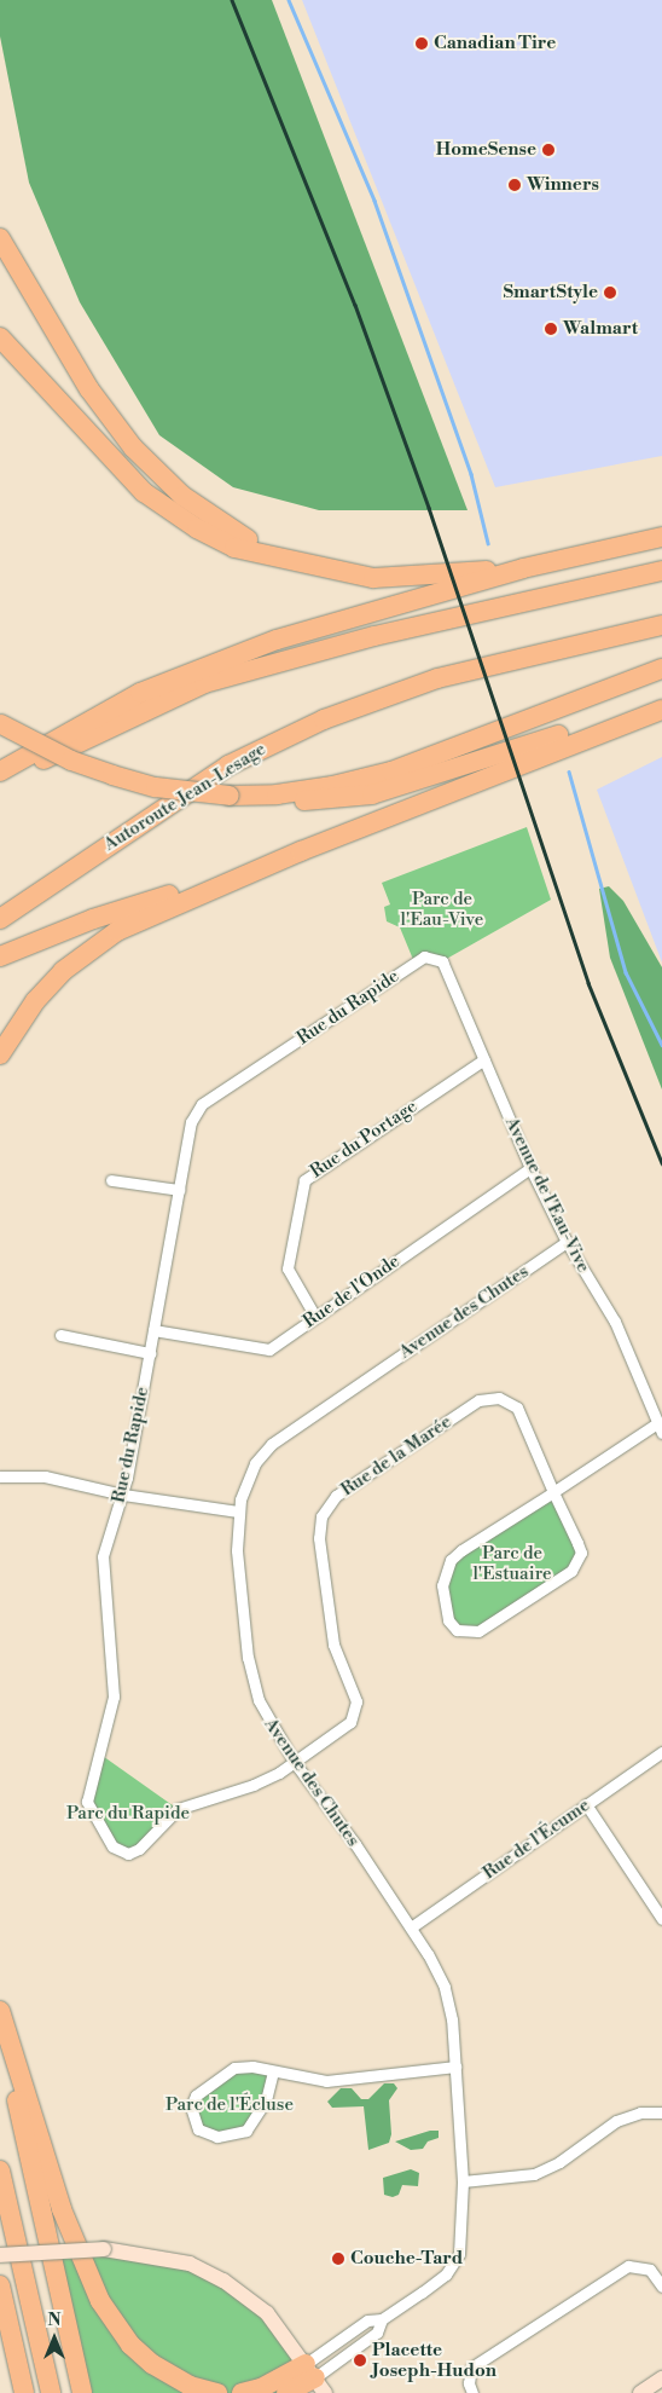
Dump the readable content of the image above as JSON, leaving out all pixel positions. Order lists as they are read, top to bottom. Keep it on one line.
{"streets":{"highway":["Autoroute Jean-Lesage"],"street":["Rue du Rapide","Rue du Portage","Avenue de l'Eau-Vive","Rue de l'Onde","Avenue des Chutes","Rue de la Marée","Rue de l'Écume"]},"crossings":[["Rue du Rapide","Avenue de l'Eau-Vive"],["Rue du Rapide","Rue de l'Onde"],["Rue du Rapide","Avenue des Chutes"],["Rue du Rapide","Rue de la Marée"],["Rue du Portage","Avenue de l'Eau-Vive"],["Rue du Portage","Rue de l'Onde"],["Avenue de l'Eau-Vive","Rue de l'Onde"],["Avenue de l'Eau-Vive","Avenue des Chutes"],["Avenue des Chutes","Rue de la Marée"],["Avenue des Chutes","Rue de l'Écume"]],"parks":["Parc de l'Eau-Vive","Parc de l'Estuaire","Parc du Rapide","Parc de l'Écluse"],"places":["Canadian Tire","HomeSense","Winners","SmartStyle","Walmart","Couche-Tard","Placette Joseph-Hudon"],"north":"top"}
